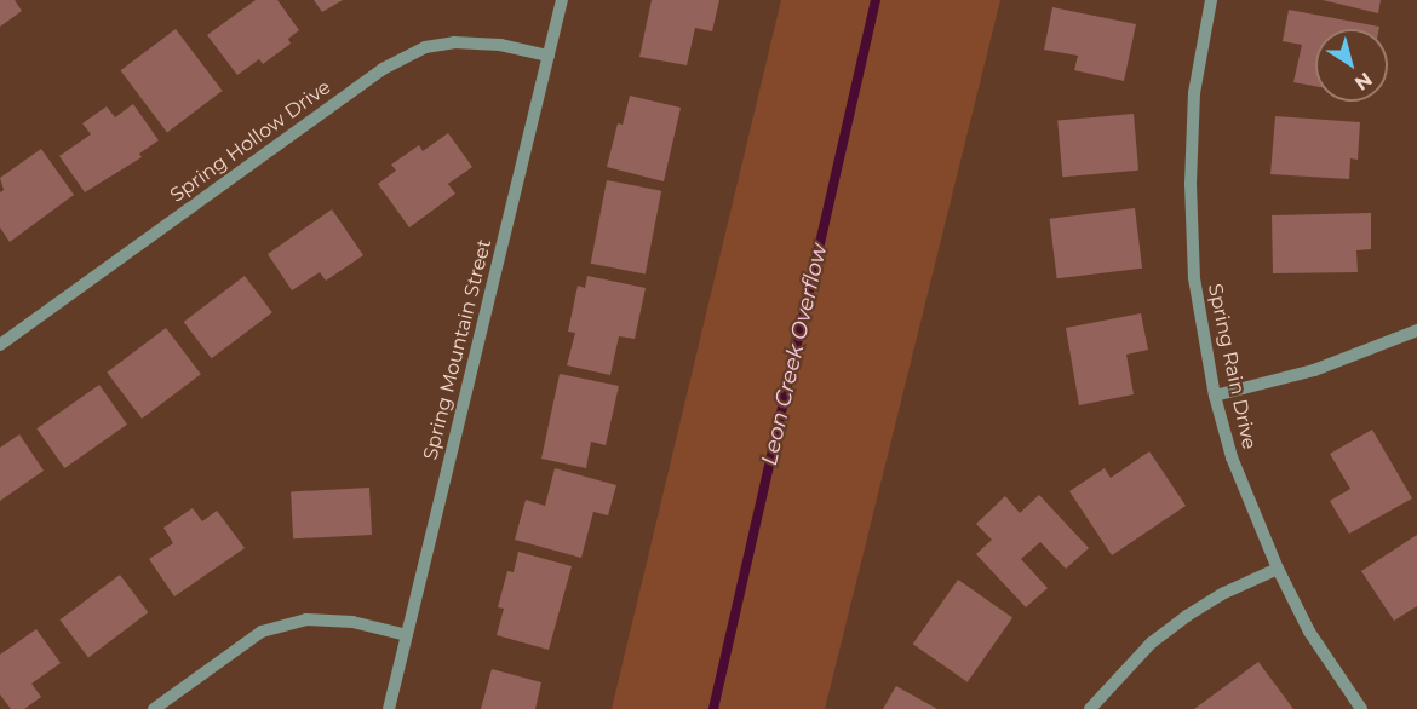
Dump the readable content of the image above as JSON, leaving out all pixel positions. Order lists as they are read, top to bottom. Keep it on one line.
{"streets":{"street":["Spring Hollow Drive","Spring Mountain Street","Spring Rain Drive"]},"crossings":[["Spring Hollow Drive","Spring Mountain Street"]],"water":["Leon Creek Overflow"],"north":"bottom right"}
